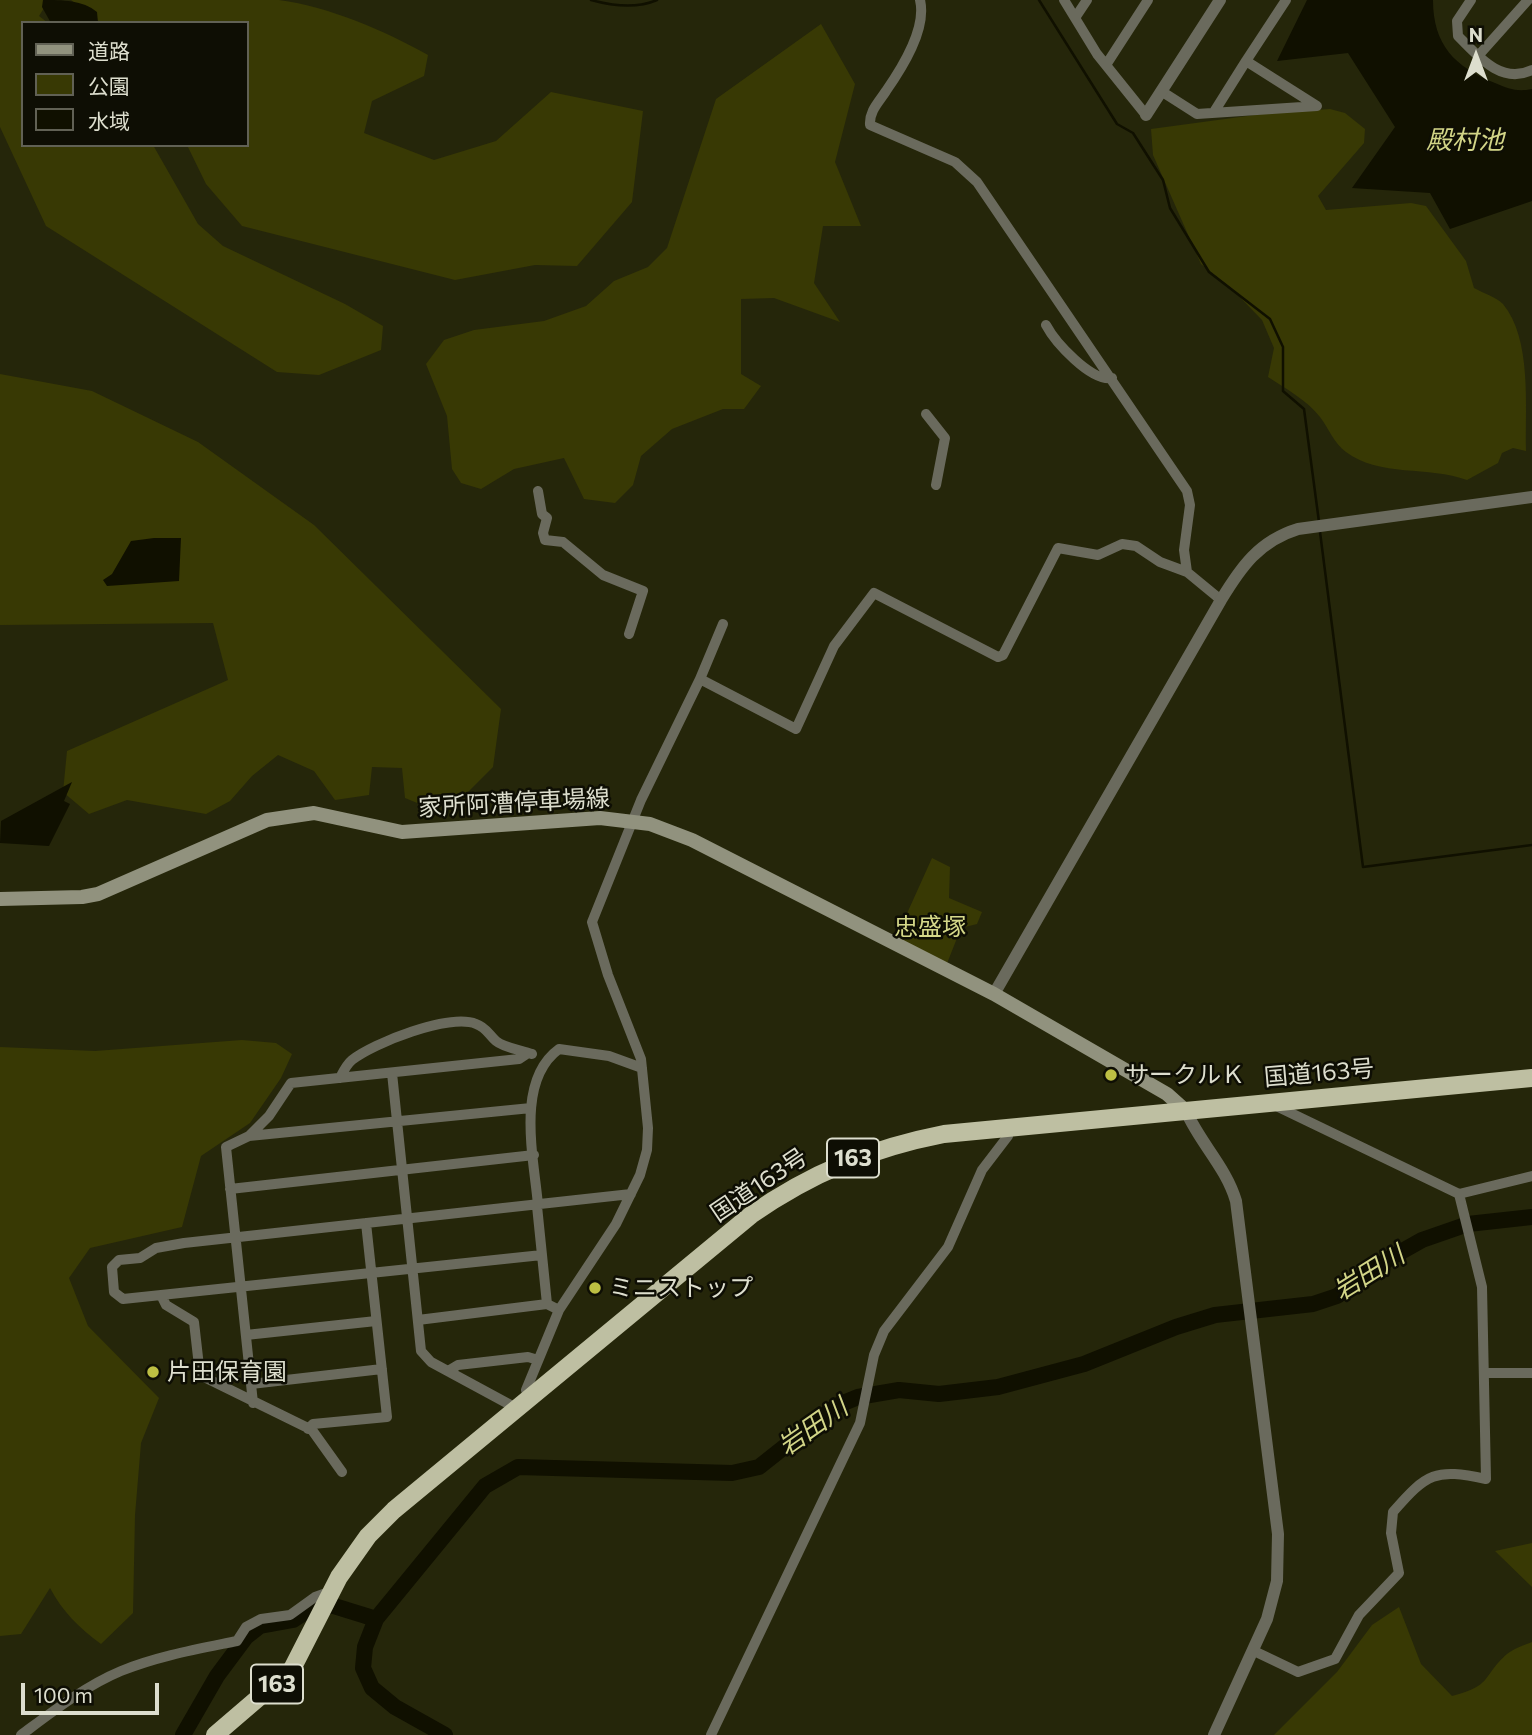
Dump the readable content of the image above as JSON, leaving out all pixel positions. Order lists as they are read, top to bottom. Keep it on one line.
{"streets":{"highway":["国道163号","163"],"main road":["家所阿漕停車場線"]},"crossings":[["家所阿漕停車場線","国道163号"]],"water":["殿村池","岩田川"],"parks":["忠盛塚"],"places":["サークルＫ","ミニストップ","片田保育園"],"legend":["道路","公園","水域"],"scale_bar":"100 m","north":"top"}
